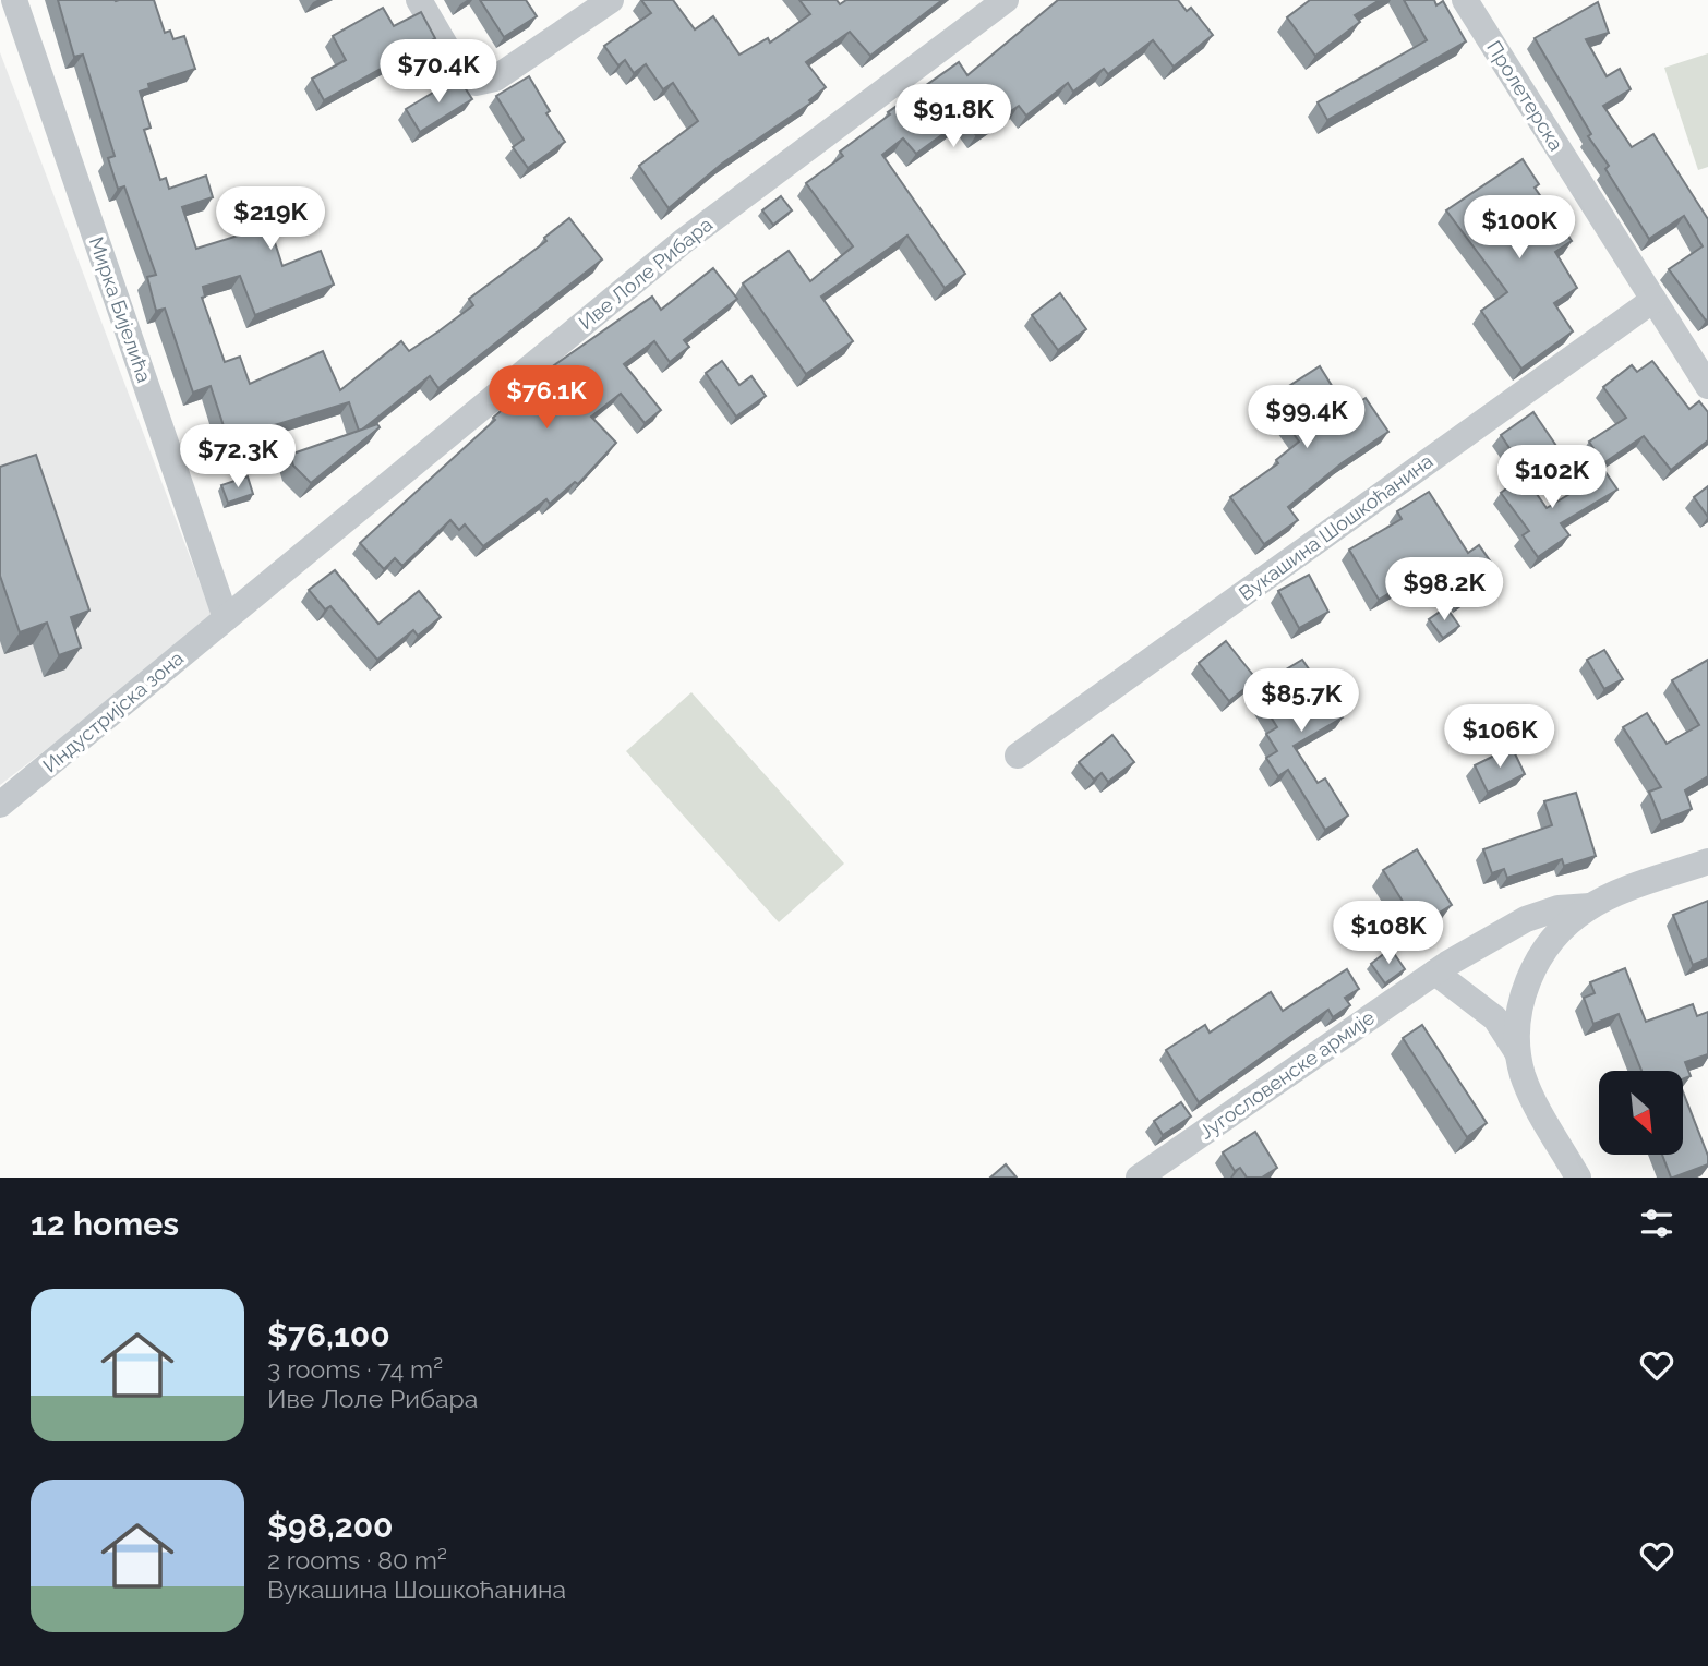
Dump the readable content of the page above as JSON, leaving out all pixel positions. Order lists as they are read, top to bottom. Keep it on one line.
{"streets":{"street":["Пролетерска","Иве Лоле Рибара","Мирка Бијелића","Вукашина Шошкоћанина","Индустријска зона","Југословенске армије"]},"crossings":[["Пролетерска","Вукашина Шошкоћанина"],["Иве Лоле Рибара","Мирка Бијелића"],["Иве Лоле Рибара","Индустријска зона"],["Мирка Бијелића","Индустријска зона"]],"north":"bottom right","page":{"price":["$70.4K","$91.8K","$219K","$100K","$76.1K","$99.4K","$72.3K","$102K","$98.2K","$85.7K","$106K","$108K"],"heading":"12 homes","list":[{"name":"$76,100","note":"3 rooms · 74 m² · Иве Лоле Рибара"},{"name":"$98,200","note":"2 rooms · 80 m² · Вукашина Шошкоћанина"}]}}
